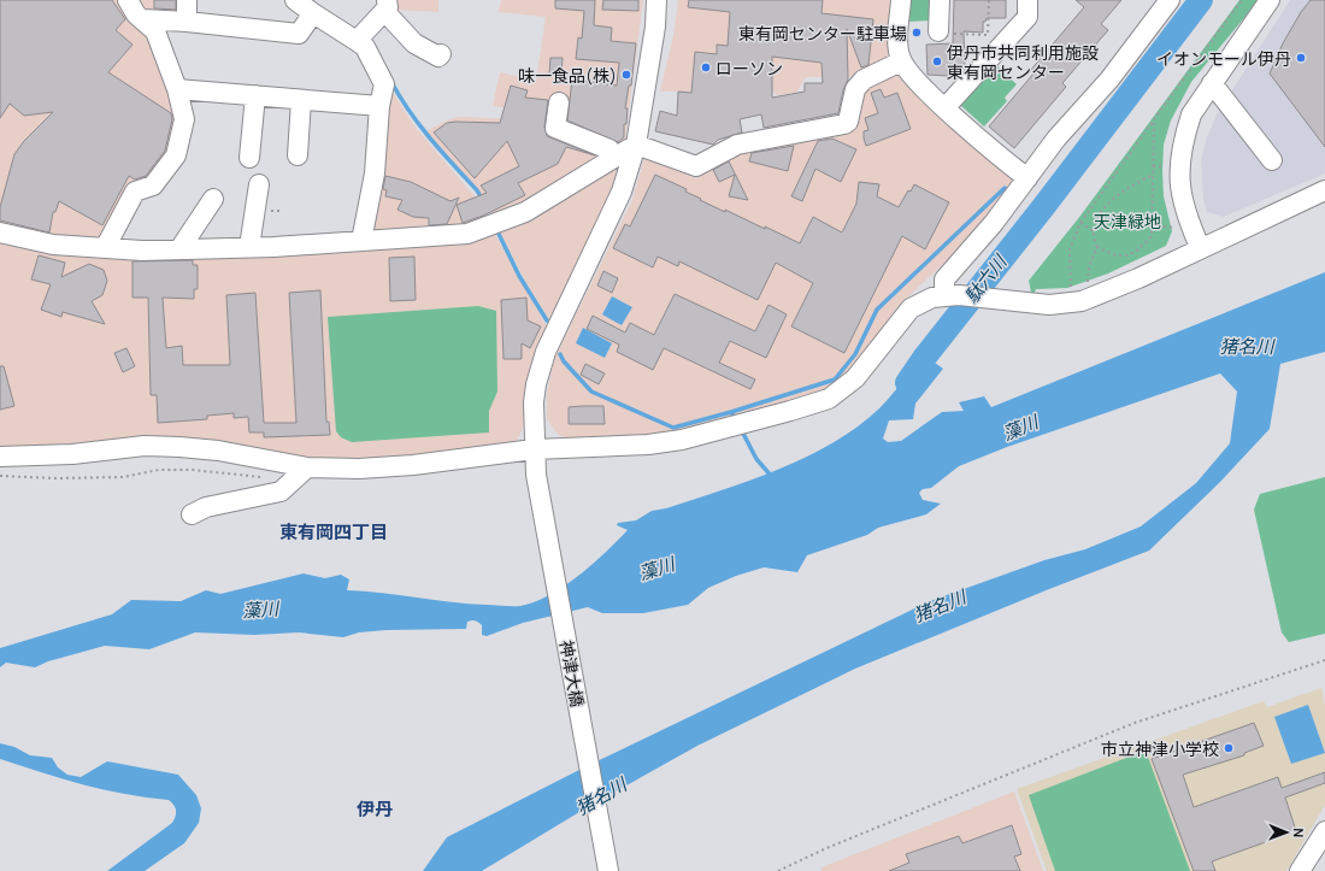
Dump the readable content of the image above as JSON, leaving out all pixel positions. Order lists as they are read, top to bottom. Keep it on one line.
{"streets":{"street":["神津大橋"]},"districts":["東有岡四丁目","伊丹"],"water":["駄六川","猪名川","藻川"],"parks":["天津緑地"],"places":["東有岡センター駐車場","イオンモール伊丹","伊丹市共同利用施設 東有岡センター","ローソン","味一食品(株)","市立神津小学校"],"north":"right"}
